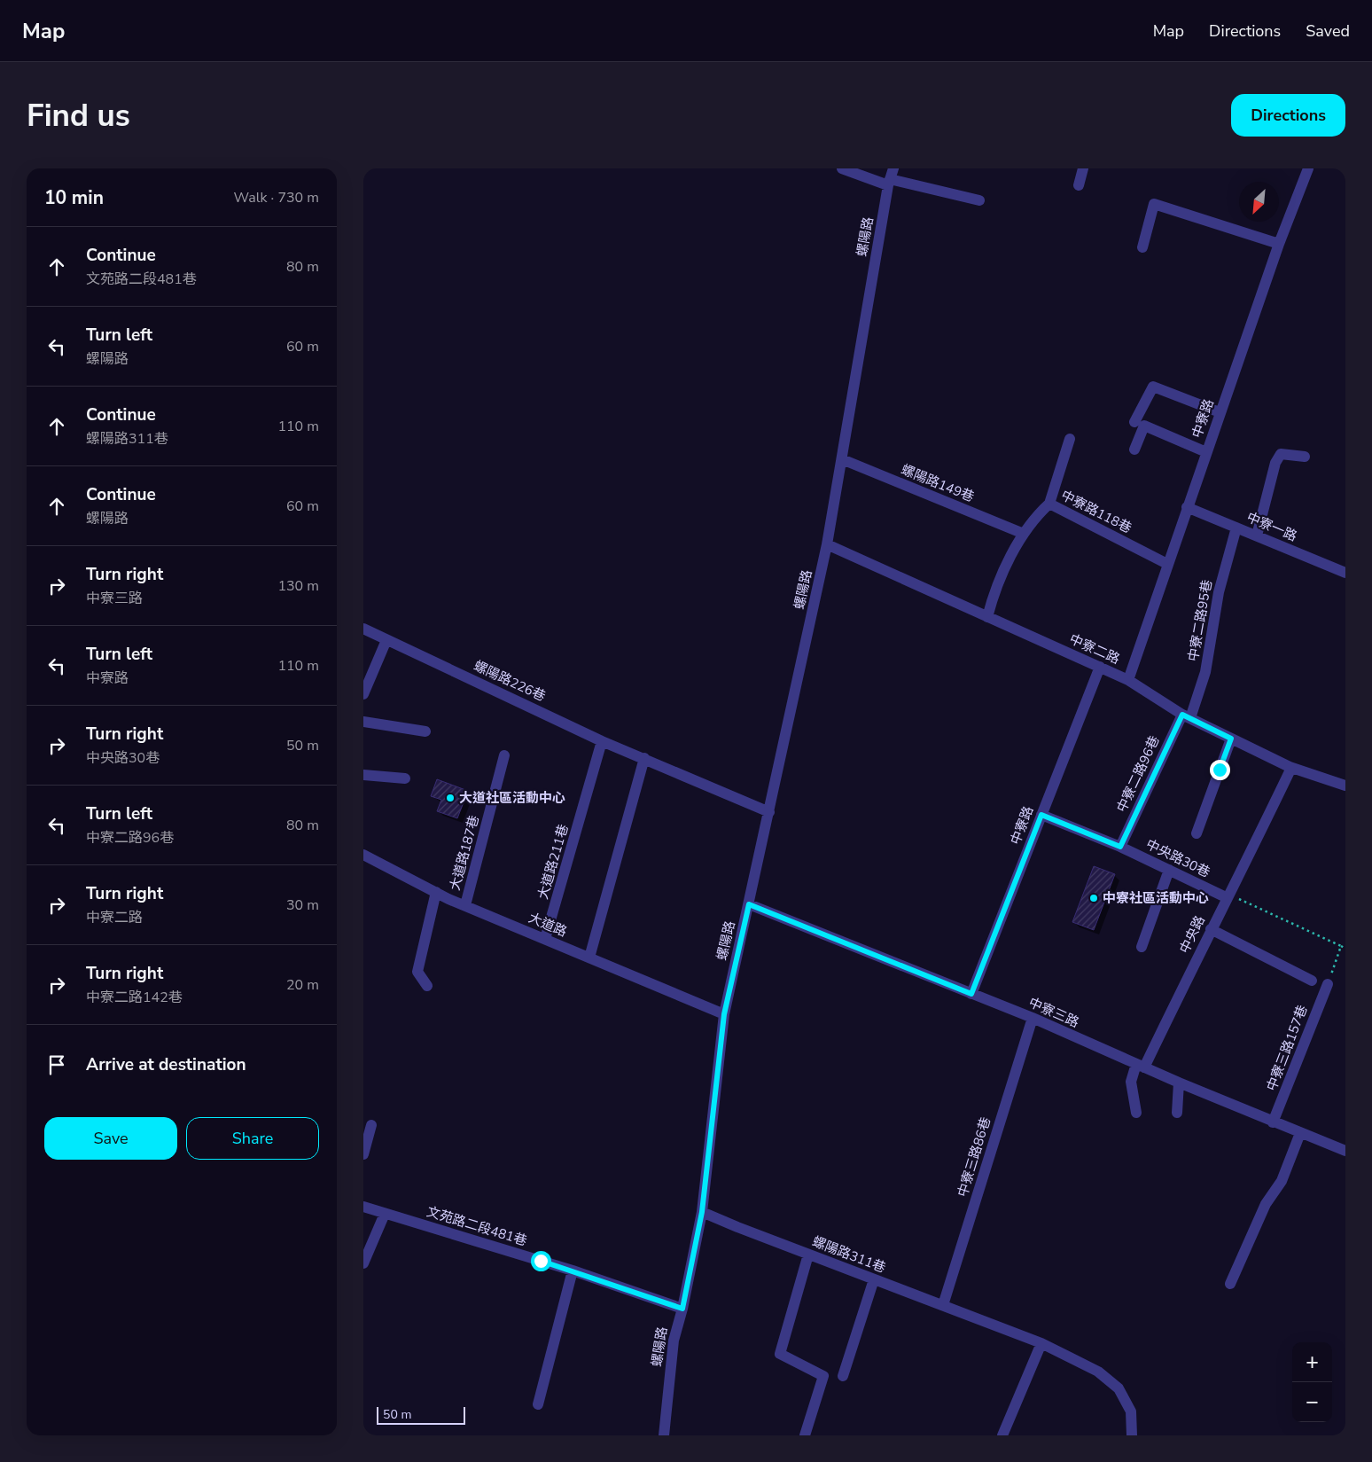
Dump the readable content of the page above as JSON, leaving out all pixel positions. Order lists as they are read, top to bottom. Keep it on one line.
{"streets":{"street":["螺陽路","中寮路","螺陽路149巷","中寮路118巷","中寮一路","中寮二路95巷","中寮二路","螺陽路226巷","中寮二路96巷","大道路187巷","中央路30巷","大道路211巷","大道路","中央路","中寮三路","中寮三路157巷","中寮三路86巷","文苑路二段481巷","螺陽路311巷"]},"crossings":[["螺陽路","螺陽路149巷"],["螺陽路","中寮二路"],["螺陽路","螺陽路226巷"],["螺陽路","大道路"],["螺陽路","中寮三路"],["螺陽路","文苑路二段481巷"],["螺陽路","螺陽路311巷"],["中寮路","中寮路118巷"],["中寮路","中寮一路"],["中寮路","中寮二路"],["中寮路","中央路30巷"],["中寮路","中寮三路"],["中寮一路","中寮二路95巷"],["中寮二路95巷","中寮二路"],["中寮二路95巷","中寮二路96巷"],["中寮二路","中寮二路96巷"],["中寮二路","中央路"],["螺陽路226巷","大道路211巷"],["中寮二路96巷","中央路30巷"],["大道路187巷","大道路"],["中央路30巷","中央路"],["大道路211巷","大道路"],["中央路","中寮三路"],["中寮三路","中寮三路157巷"],["中寮三路","中寮三路86巷"],["中寮三路86巷","螺陽路311巷"]],"places":["大道社區活動中心","中寮社區活動中心"],"scale_bar":"50 m","north":"bottom left","page":{"header":"Map","nav":["Map","Directions","Saved"],"buttons":["Directions",["Save","Share"]],"title":"Find us","heading":["10 min","Walk · 730 m"],"list":[["Continue","文苑路二段481巷","80 m"],["Turn left","螺陽路","60 m"],["Continue","螺陽路311巷","110 m"],["Continue","螺陽路","60 m"],["Turn right","中寮三路","130 m"],["Turn left","中寮路","110 m"],["Turn right","中央路30巷","50 m"],["Turn left","中寮二路96巷","80 m"],["Turn right","中寮二路","30 m"],["Turn right","中寮二路142巷","20 m"],"Arrive at destination"],"map_buttons":["+","−"],"scale":"50 m"}}
